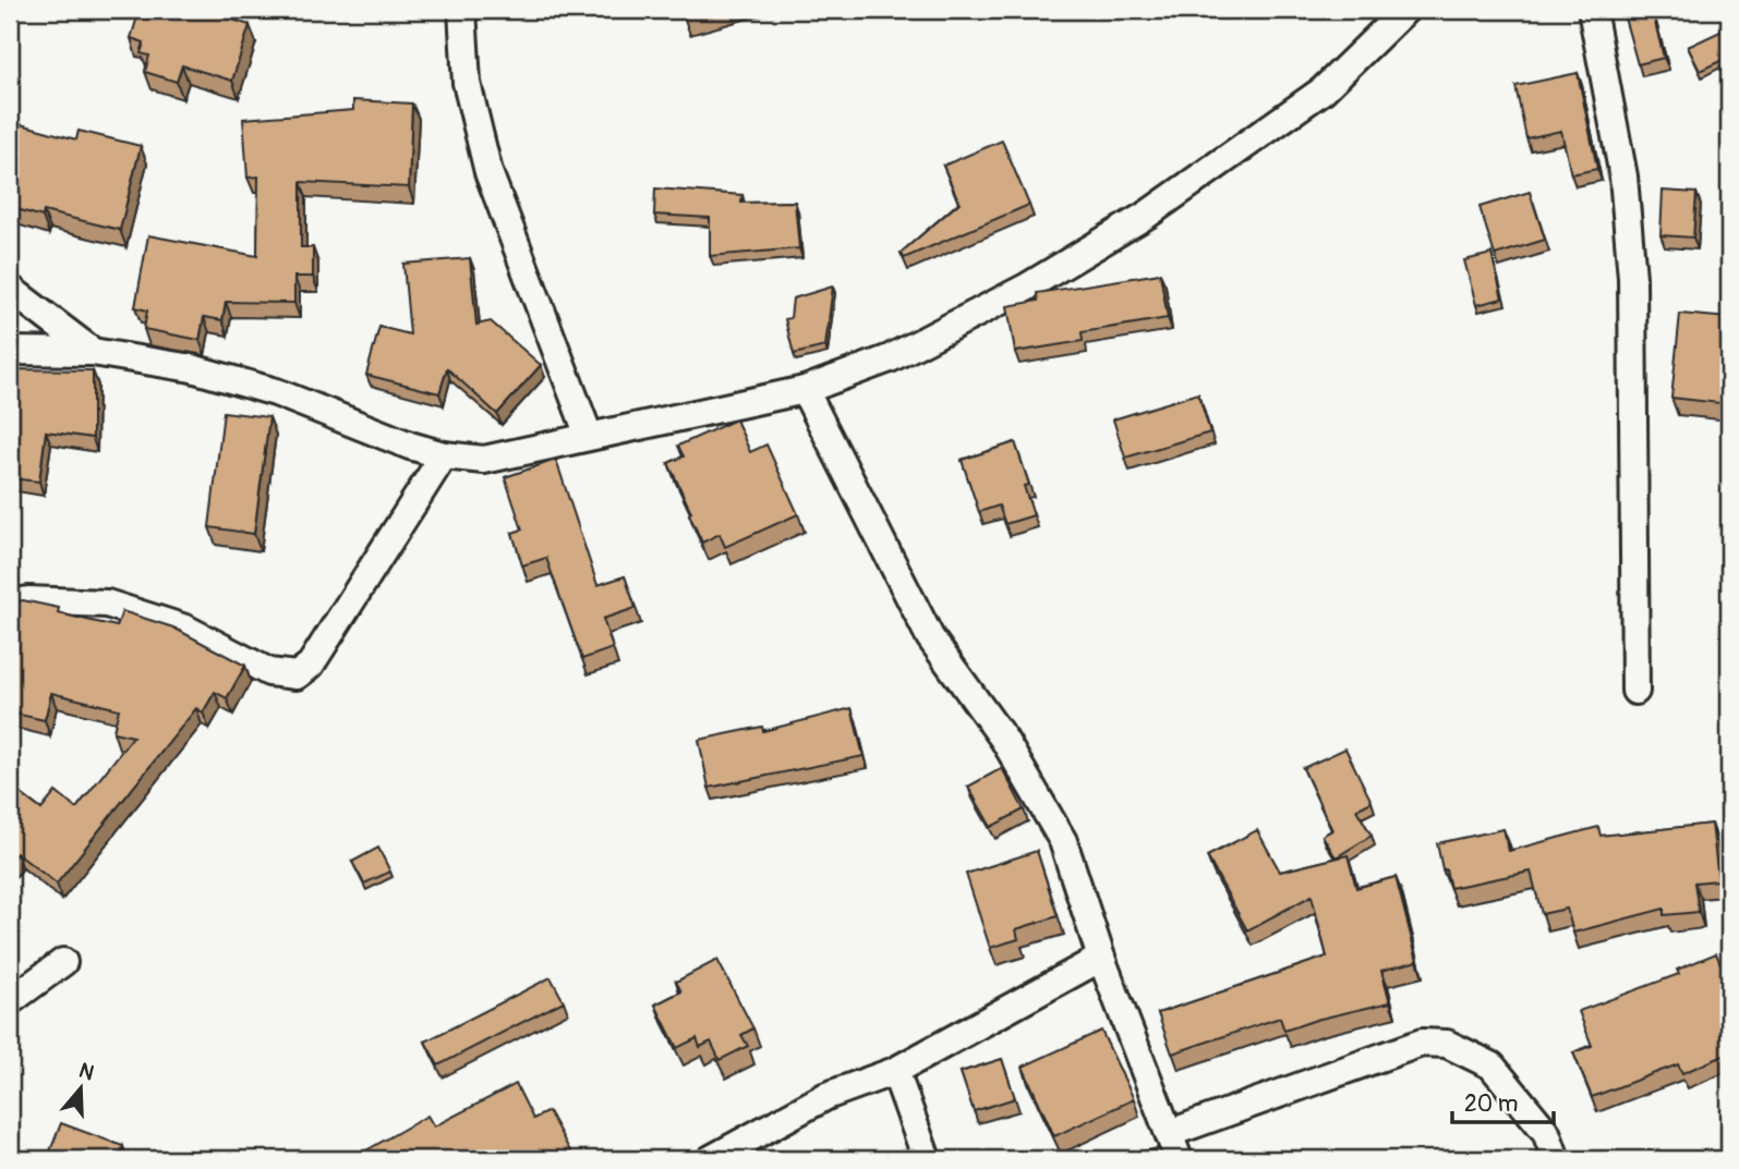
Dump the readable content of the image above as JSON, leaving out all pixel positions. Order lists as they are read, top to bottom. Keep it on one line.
{"scale_bar":"20 m","north":"top"}
